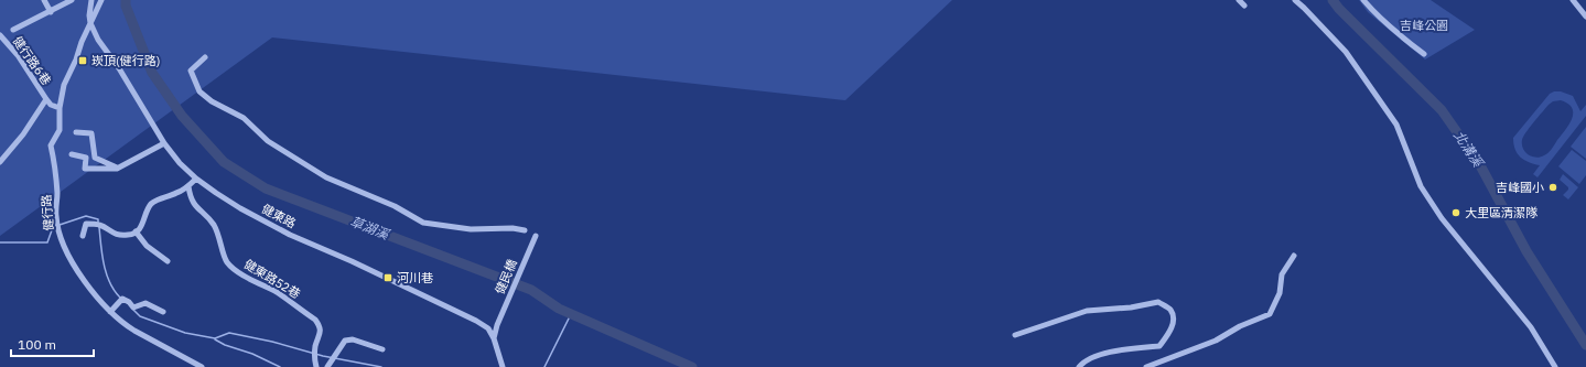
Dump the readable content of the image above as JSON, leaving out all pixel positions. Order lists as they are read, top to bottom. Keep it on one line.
{"streets":{"street":["健行路6巷","健行路","健東路","健民橋","健東路52巷"]},"crossings":[["健行路6巷","健行路"],["健行路","健東路"],["健東路","健民橋"]],"water":["北溝溪","草湖溪"],"parks":["吉峰公園"],"places":{"transit":["崁頂(健行路)","河川巷"],"other":["吉峰國小","大里區清潔隊"]},"scale_bar":"100 m"}
